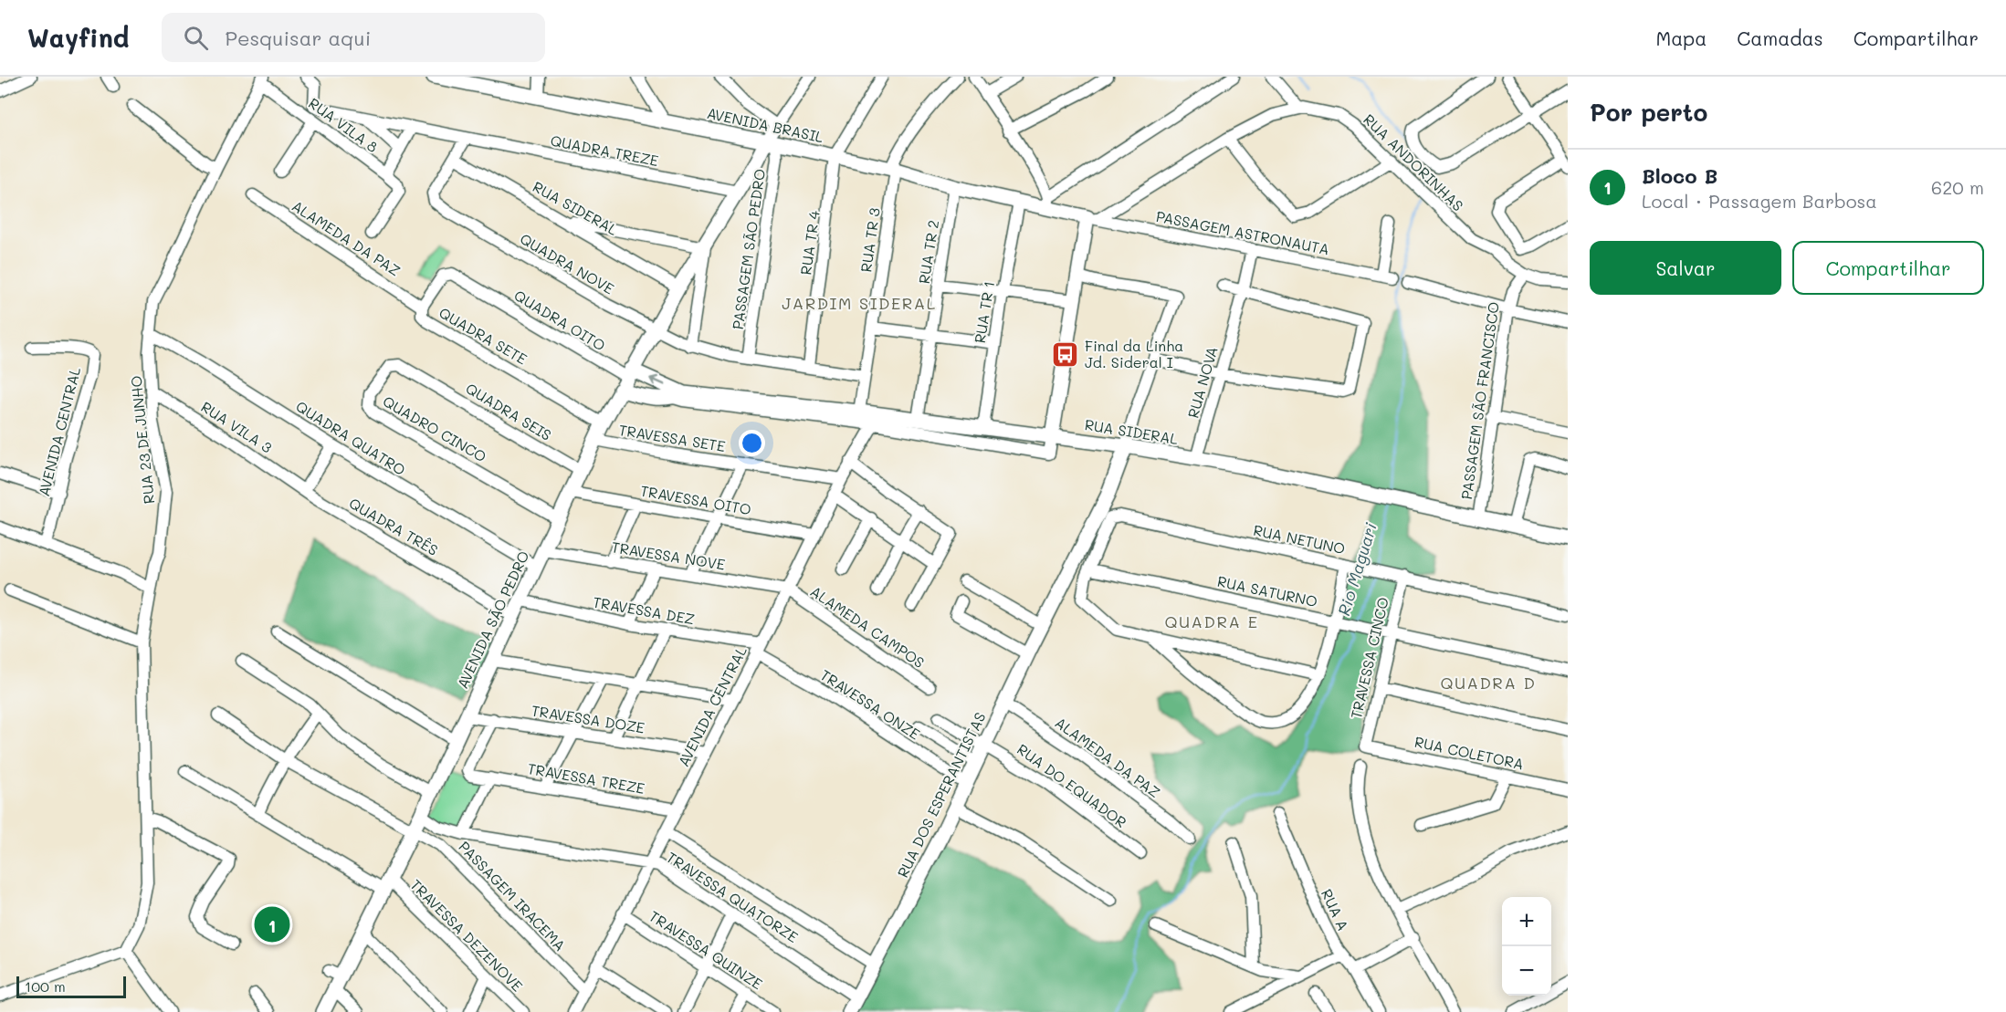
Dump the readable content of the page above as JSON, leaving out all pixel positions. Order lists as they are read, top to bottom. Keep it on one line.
{"streets":{"main road":["AVENIDA BRASIL","RUA SIDERAL","AVENIDA SÃO PEDRO","RUA DOS ESPERANTISTAS"],"street":["RUA VILA 8","QUADRA TREZE","RUA ANDORINHAS","PASSAGEM ASTRONAUTA","ALAMEDA DA PAZ","RUA TR 3","RUA TR 4","PASSAGEM SÃO PEDRO","RUA TR 2","QUADRA NOVE","RUA TR 1","QUADRA OITO","QUADRA SETE","RUA NOVA","PASSAGEM SÃO FRANCISCO","QUADRA SEIS","RUA VILA 3","QUADRO CINCO","AVENIDA CENTRAL","QUADRA QUATRO","TRAVESSA SETE","RUA 23 DE JUNHO","TRAVESSA OITO","QUADRA TRÊS","RUA NETUNO","TRAVESSA NOVE","RUA SATURNO","TRAVESSA DEZ","ALAMEDA CAMPOS","TRAVESSA CINCO","TRAVESSA ONZE","TRAVESSA DOZE","RUA COLETORA","TRAVESSA TREZE","RUA DO EQUADOR","PASSAGEM IRACEMA","TRAVESSA QUATORZE","RUA A","TRAVESSA DEZENOVE","TRAVESSA QUINZE"]},"crossings":[["RUA VILA 8","QUADRA TREZE"],["RUA VILA 8","RUA 23 DE JUNHO"],["AVENIDA BRASIL","RUA ANDORINHAS"],["AVENIDA BRASIL","PASSAGEM ASTRONAUTA"],["AVENIDA BRASIL","RUA TR 3"],["AVENIDA BRASIL","RUA TR 4"],["AVENIDA BRASIL","PASSAGEM SÃO PEDRO"],["AVENIDA BRASIL","RUA TR 2"],["AVENIDA BRASIL","RUA TR 1"],["AVENIDA BRASIL","AVENIDA SÃO PEDRO"],["QUADRA TREZE","AVENIDA SÃO PEDRO"],["RUA ANDORINHAS","PASSAGEM ASTRONAUTA"],["RUA ANDORINHAS","PASSAGEM SÃO FRANCISCO"],["RUA SIDERAL","RUA TR 3"],["RUA SIDERAL","RUA TR 2"],["RUA SIDERAL","QUADRA NOVE"],["RUA SIDERAL","RUA TR 1"],["RUA SIDERAL","QUADRA OITO"],["RUA SIDERAL","RUA NOVA"],["RUA SIDERAL","PASSAGEM SÃO FRANCISCO"],["RUA SIDERAL","AVENIDA CENTRAL"],["RUA SIDERAL","AVENIDA SÃO PEDRO"],["RUA SIDERAL","RUA DOS ESPERANTISTAS"],["PASSAGEM ASTRONAUTA","RUA NOVA"],["ALAMEDA DA PAZ","QUADRA SETE"],["ALAMEDA DA PAZ","RUA DOS ESPERANTISTAS"],["RUA TR 3","QUADRA NOVE"],["RUA TR 4","QUADRA NOVE"],["PASSAGEM SÃO PEDRO","QUADRA NOVE"],["PASSAGEM SÃO PEDRO","AVENIDA SÃO PEDRO"],["QUADRA NOVE","AVENIDA SÃO PEDRO"],["QUADRA OITO","QUADRA SETE"],["QUADRA OITO","AVENIDA SÃO PEDRO"],["QUADRA SETE","AVENIDA SÃO PEDRO"],["QUADRA SEIS","QUADRO CINCO"],["QUADRA SEIS","AVENIDA SÃO PEDRO"],["RUA VILA 3","RUA 23 DE JUNHO"],["RUA VILA 3","QUADRA TRÊS"],["QUADRO CINCO","AVENIDA SÃO PEDRO"],["AVENIDA CENTRAL","TRAVESSA SETE"],["AVENIDA CENTRAL","TRAVESSA OITO"],["AVENIDA CENTRAL","TRAVESSA NOVE"],["AVENIDA CENTRAL","TRAVESSA DEZ"],["AVENIDA CENTRAL","ALAMEDA CAMPOS"],["AVENIDA CENTRAL","TRAVESSA ONZE"],["AVENIDA CENTRAL","TRAVESSA DOZE"],["AVENIDA CENTRAL","TRAVESSA TREZE"],["AVENIDA CENTRAL","PASSAGEM IRACEMA"],["AVENIDA CENTRAL","TRAVESSA QUATORZE"],["AVENIDA CENTRAL","TRAVESSA QUINZE"],["QUADRA QUATRO","RUA 23 DE JUNHO"],["QUADRA QUATRO","AVENIDA SÃO PEDRO"],["TRAVESSA SETE","AVENIDA SÃO PEDRO"],["TRAVESSA OITO","AVENIDA SÃO PEDRO"],["QUADRA TRÊS","AVENIDA SÃO PEDRO"],["RUA NETUNO","RUA SATURNO"],["RUA NETUNO","TRAVESSA CINCO"],["TRAVESSA NOVE","AVENIDA SÃO PEDRO"],["TRAVESSA NOVE","ALAMEDA CAMPOS"],["RUA SATURNO","TRAVESSA CINCO"],["TRAVESSA DEZ","AVENIDA SÃO PEDRO"],["TRAVESSA DEZ","TRAVESSA ONZE"],["AVENIDA SÃO PEDRO","TRAVESSA DOZE"],["AVENIDA SÃO PEDRO","PASSAGEM IRACEMA"],["AVENIDA SÃO PEDRO","TRAVESSA QUATORZE"],["AVENIDA SÃO PEDRO","TRAVESSA DEZENOVE"],["TRAVESSA CINCO","RUA COLETORA"],["TRAVESSA ONZE","RUA DOS ESPERANTISTAS"],["TRAVESSA DOZE","TRAVESSA TREZE"],["RUA DO EQUADOR","RUA DOS ESPERANTISTAS"],["RUA DOS ESPERANTISTAS","TRAVESSA QUATORZE"]],"districts":["JARDIM SIDERAL","QUADRA E","QUADRA D"],"water":["Rio Maguari"],"places":{"bus stop":["Final da Linha Jd. Sideral I"]},"scale_bar":"100 m","page":{"header":"Wayfind","search":"Pesquisar aqui","nav":["Mapa","Camadas","Compartilhar"],"heading":"Por perto","list":[{"mark":"1","name":"Bloco B","note":"Local · Passagem Barbosa","value":"620 m"}],"buttons":["Salvar","Compartilhar"],"map_buttons":["+","−"],"pins":"1","scale":"100 m"}}
